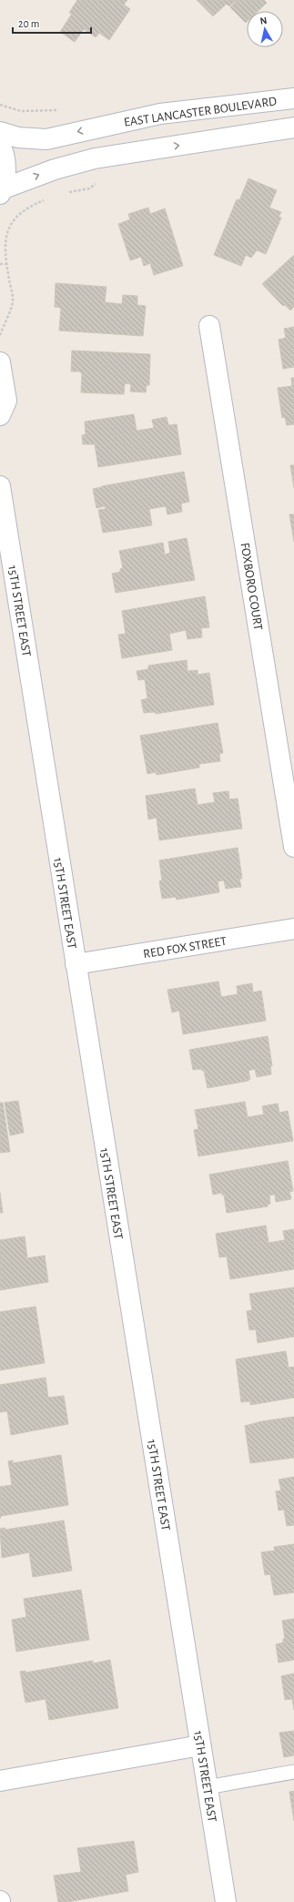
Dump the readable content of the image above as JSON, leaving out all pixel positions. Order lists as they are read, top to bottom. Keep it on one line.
{"streets":{"street":["EAST LANCASTER BOULEVARD","FOXBORO COURT","15TH STREET EAST","RED FOX STREET"]},"crossings":[["15TH STREET EAST","RED FOX STREET"]],"scale_bar":"20 m","north":"top"}
